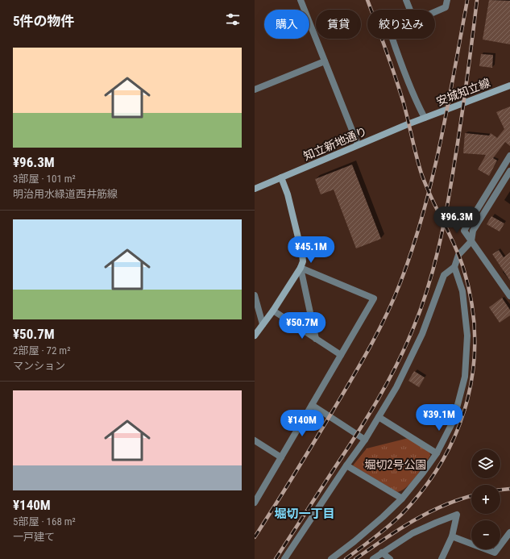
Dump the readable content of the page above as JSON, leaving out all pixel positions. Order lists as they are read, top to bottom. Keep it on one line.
{"streets":{"main road":["安城知立線","知立新地通り"]},"crossings":[["安城知立線","知立新地通り"]],"districts":["堀切一丁目"],"parks":["堀切2号公園"],"page":{"heading":"5件の物件","chip":["購入","賃貸","絞り込み"],"list":[{"name":"¥96.3M","note":"3部屋 · 101 m² · 明治用水緑道西井筋線"},{"name":"¥50.7M","note":"2部屋 · 72 m² · マンション"},{"name":"¥140M","note":"5部屋 · 168 m² · 一戸建て"}],"price":["¥96.3M","¥45.1M","¥50.7M","¥39.1M","¥140M"],"map_buttons":["+","−"]}}
